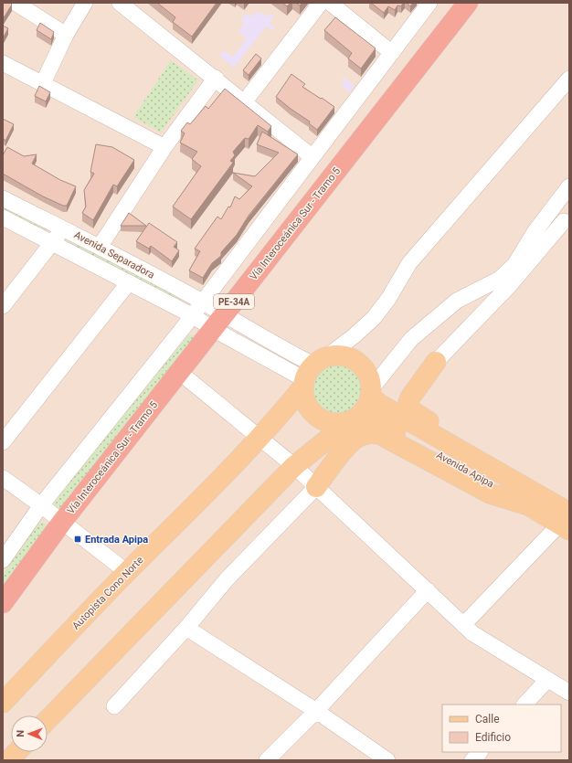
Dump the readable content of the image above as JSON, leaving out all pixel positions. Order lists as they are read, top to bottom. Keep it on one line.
{"streets":{"highway":["Vía Interoceánica Sur - Tramo 5","PE-34A"],"main road":["Avenida Apipa","Autopista Cono Norte"],"street":["Avenida Separadora"]},"crossings":[["Vía Interoceánica Sur - Tramo 5","Avenida Separadora"],["Avenida Apipa","Autopista Cono Norte"]],"places":{"transit":["Entrada Apipa"]},"legend":["Calle","Edificio"],"north":"left"}
